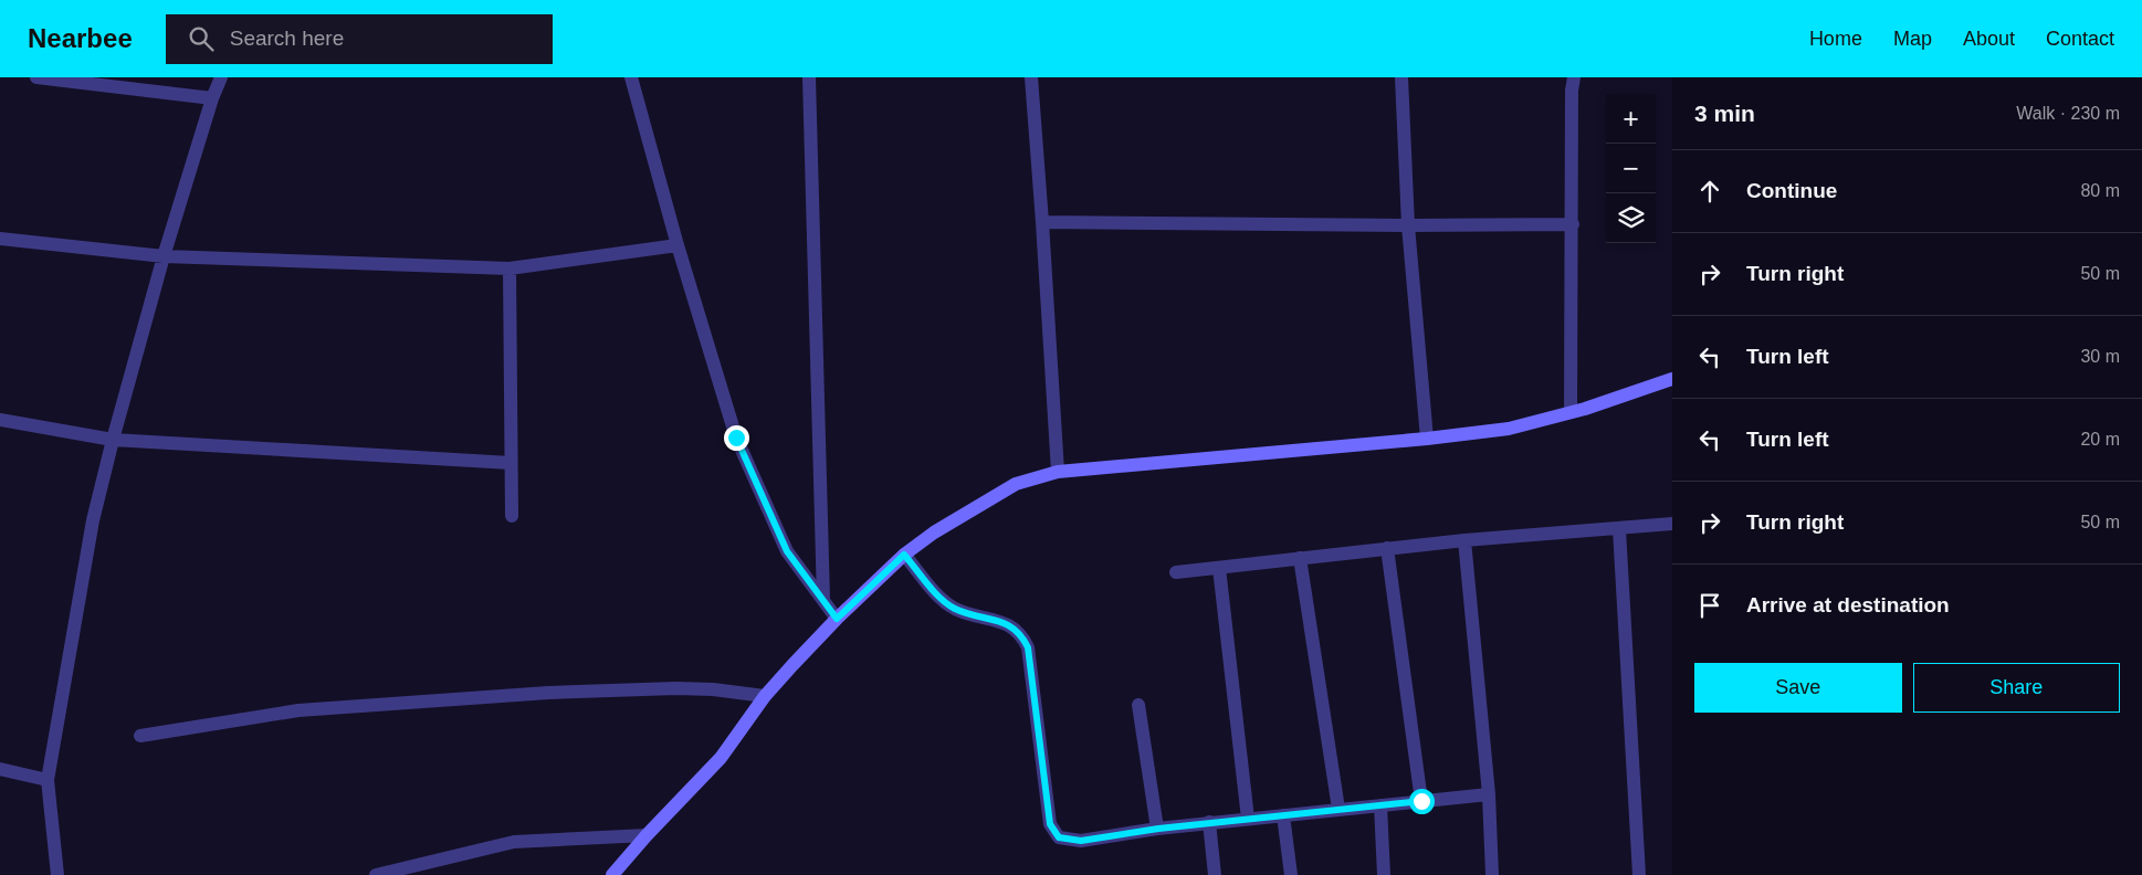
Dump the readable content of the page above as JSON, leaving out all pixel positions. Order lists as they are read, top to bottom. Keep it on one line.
{"page":{"header":"Nearbee","search":"Search here","nav":["Home","Map","About","Contact"],"heading":["3 min","Walk · 230 m"],"map_buttons":["+","−"],"list":[["Continue","80 m"],["Turn right","50 m"],["Turn left","30 m"],["Turn left","20 m"],["Turn right","50 m"],"Arrive at destination"],"buttons":["Save","Share"]}}
